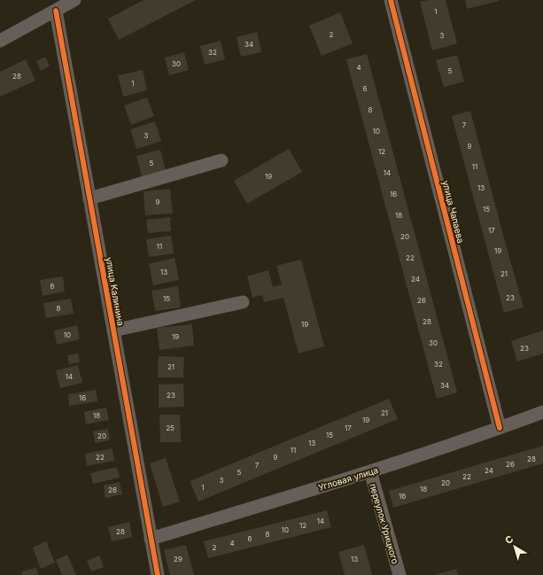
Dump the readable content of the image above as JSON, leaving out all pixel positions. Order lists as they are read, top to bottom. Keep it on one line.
{"streets":{"street":["улица Чапаева","улица Калинина","Угловая улица","переулок Урицкого"]},"crossings":[["улица Чапаева","Угловая улица"],["улица Калинина","Угловая улица"],["Угловая улица","переулок Урицкого"]],"house_numbers":["1","2","3","34","32","30","4","5","28","1","6","8","7","10","3","9","12","5","11","14","19","13","16","9","15","18","17","20","11","19","22","13","21","24","6","23","15","26","8","28","19","10","19","30","23","32","21","14","34","23","16","21","18","19","25","17","15","20","13","11","22","9","28","26","7","24","5","22","3","20","1","18","26","16","14","12","10","28","8","6","4","2","29","13"],"north":"top left"}
